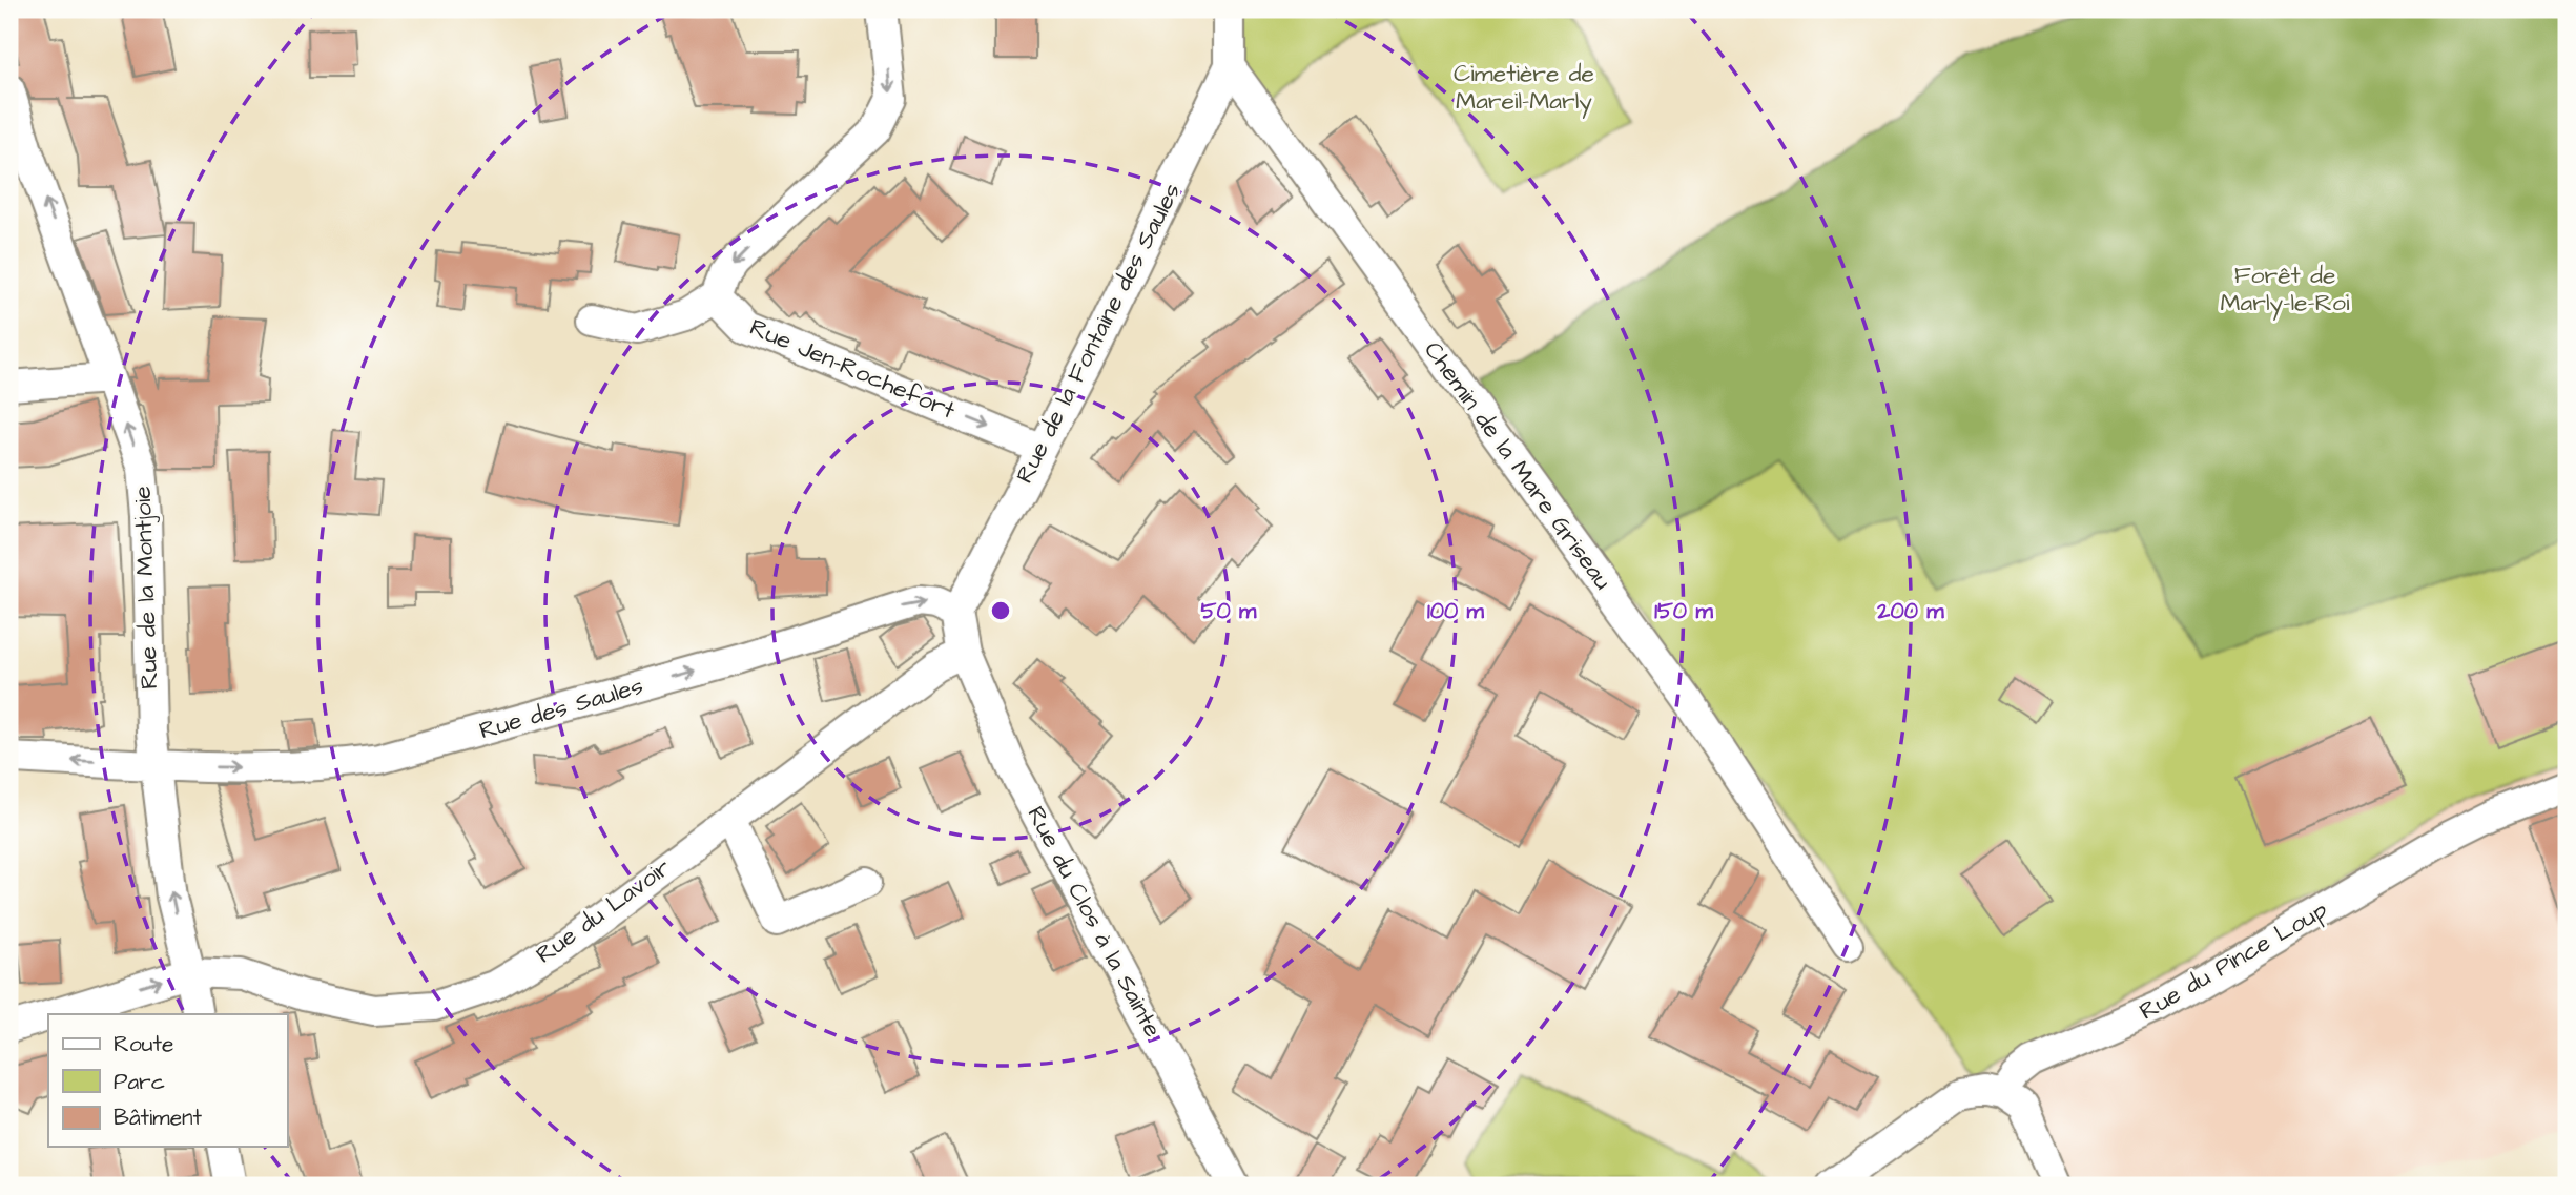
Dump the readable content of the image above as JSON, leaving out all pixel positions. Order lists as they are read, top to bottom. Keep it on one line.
{"streets":{"street":["Rue de la Fontaine des Saules","Rue Jen-Rochefort","Chemin de la Mare Griseau","Rue de la Montjoie","Rue des Saules","Rue du Lavoir","Rue du Clos à la Sainte","Rue du Pince Loup"]},"crossings":[["Rue de la Fontaine des Saules","Rue Jen-Rochefort"],["Rue de la Fontaine des Saules","Chemin de la Mare Griseau"],["Rue de la Fontaine des Saules","Rue des Saules"],["Rue de la Montjoie","Rue des Saules"],["Rue de la Montjoie","Rue du Lavoir"],["Rue du Lavoir","Rue du Clos à la Sainte"]],"one_way":["Rue Jen-Rochefort","Rue de la Montjoie"],"parks":["Cimetière de Mareil-Marly","Forêt de Marly-le-Roi"],"legend":["Route","Parc","Bâtiment"],"rings":["50 m","100 m","150 m","200 m"]}
